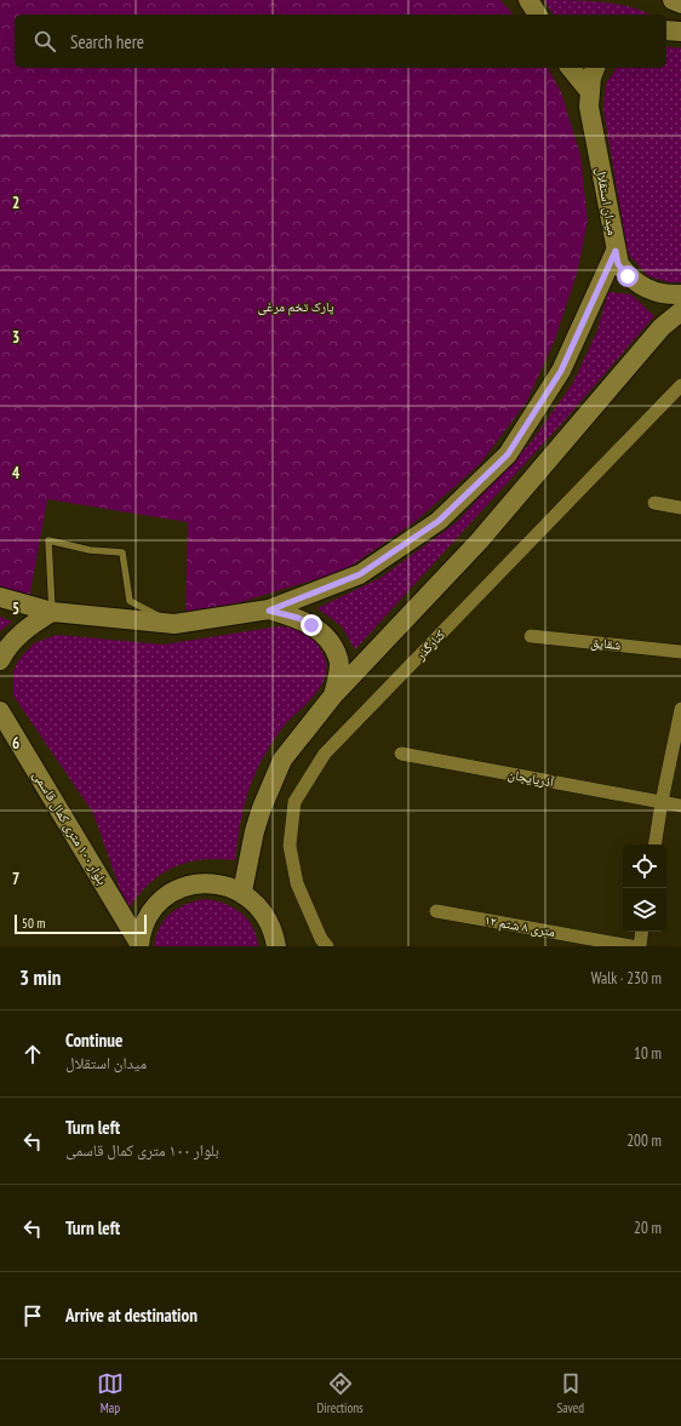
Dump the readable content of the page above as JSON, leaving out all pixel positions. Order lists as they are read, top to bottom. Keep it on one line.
{"streets":{"main road":["میدان استقلال","بلوار ۱۰۰ متری کمال قاسمی"],"street":["شقایق","کنارگذر","آذریایجان","۱۲ متری ۸ شتم"]},"parks":["پارک تخم مرغی"],"scale_bar":"50 m","page":{"search":"Search here","scale":"50 m","heading":["3 min","Walk · 230 m"],"list":[["Continue","میدان استقلال","10 m"],["Turn left","بلوار ۱۰۰ متری کمال قاسمی","200 m"],["Turn left","20 m"],"Arrive at destination"],"nav":["Map","Directions","Saved"]},"grid":{"rows":["2","3","4","5","6","7"]}}
